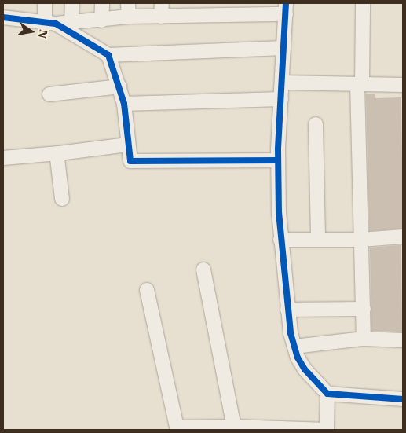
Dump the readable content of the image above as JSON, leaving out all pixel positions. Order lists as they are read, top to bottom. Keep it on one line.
{"north":"right"}
